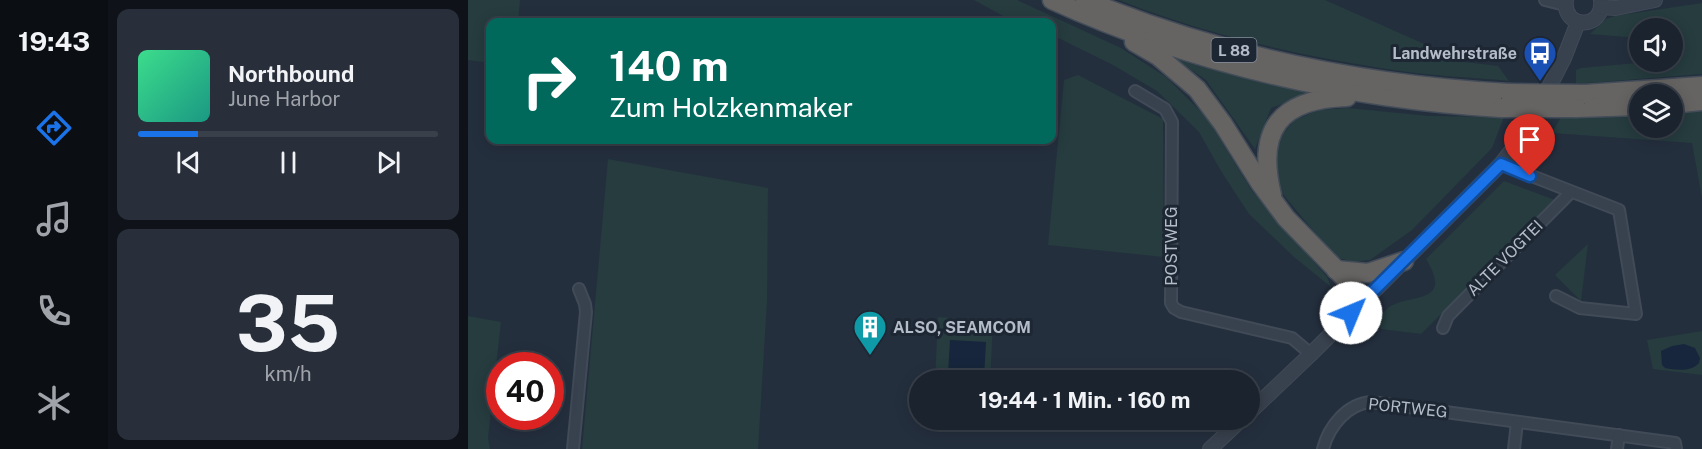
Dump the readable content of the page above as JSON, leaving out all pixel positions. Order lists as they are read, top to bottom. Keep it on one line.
{"streets":{"highway":["L 88"],"street":["POSTWEG","ALTE VOGTEI","PORTWEG"]},"places":{"bus stop":["Landwehrstraße"],"building":["ALSO, SEAMCOM"]},"page":{"tabs":"19:43","turn":["140 m","Zum Holzkenmaker"],"song":["Northbound","June Harbor"],"tile":["35","km/h"],"limit":"40","trip":"19:44 · 1 Min. · 160 m"}}
